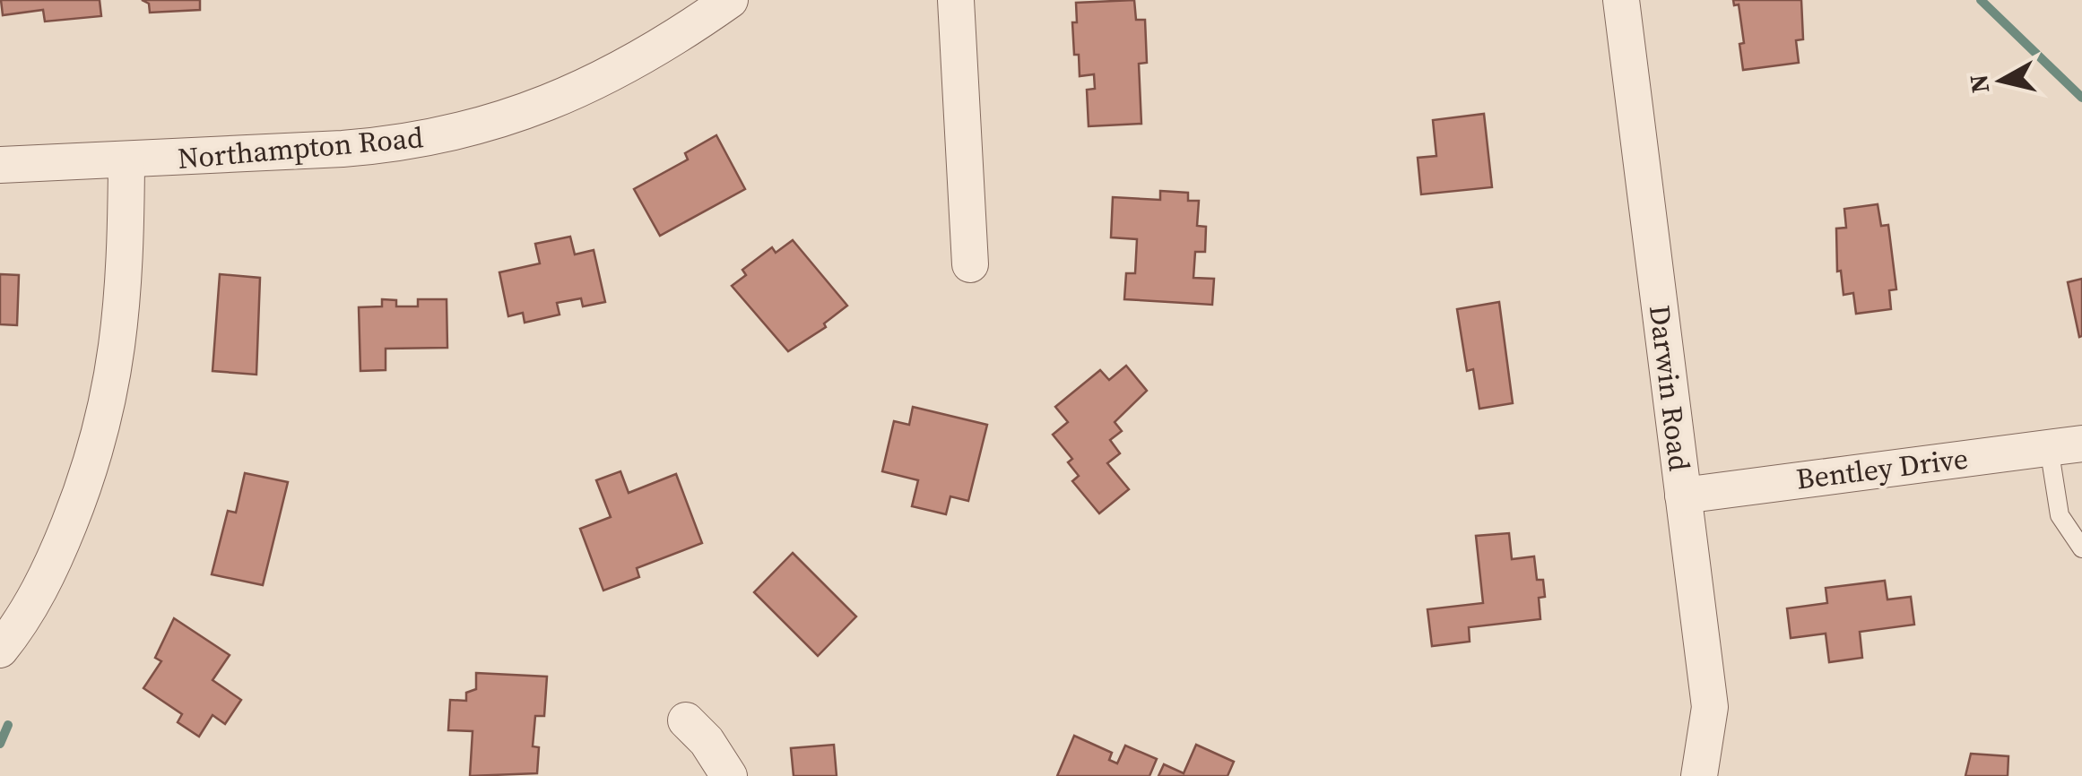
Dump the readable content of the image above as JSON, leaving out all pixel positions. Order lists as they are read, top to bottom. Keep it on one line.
{"streets":{"street":["Northampton Road","Darwin Road","Bentley Drive"]},"crossings":[["Darwin Road","Bentley Drive"]],"north":"left"}
